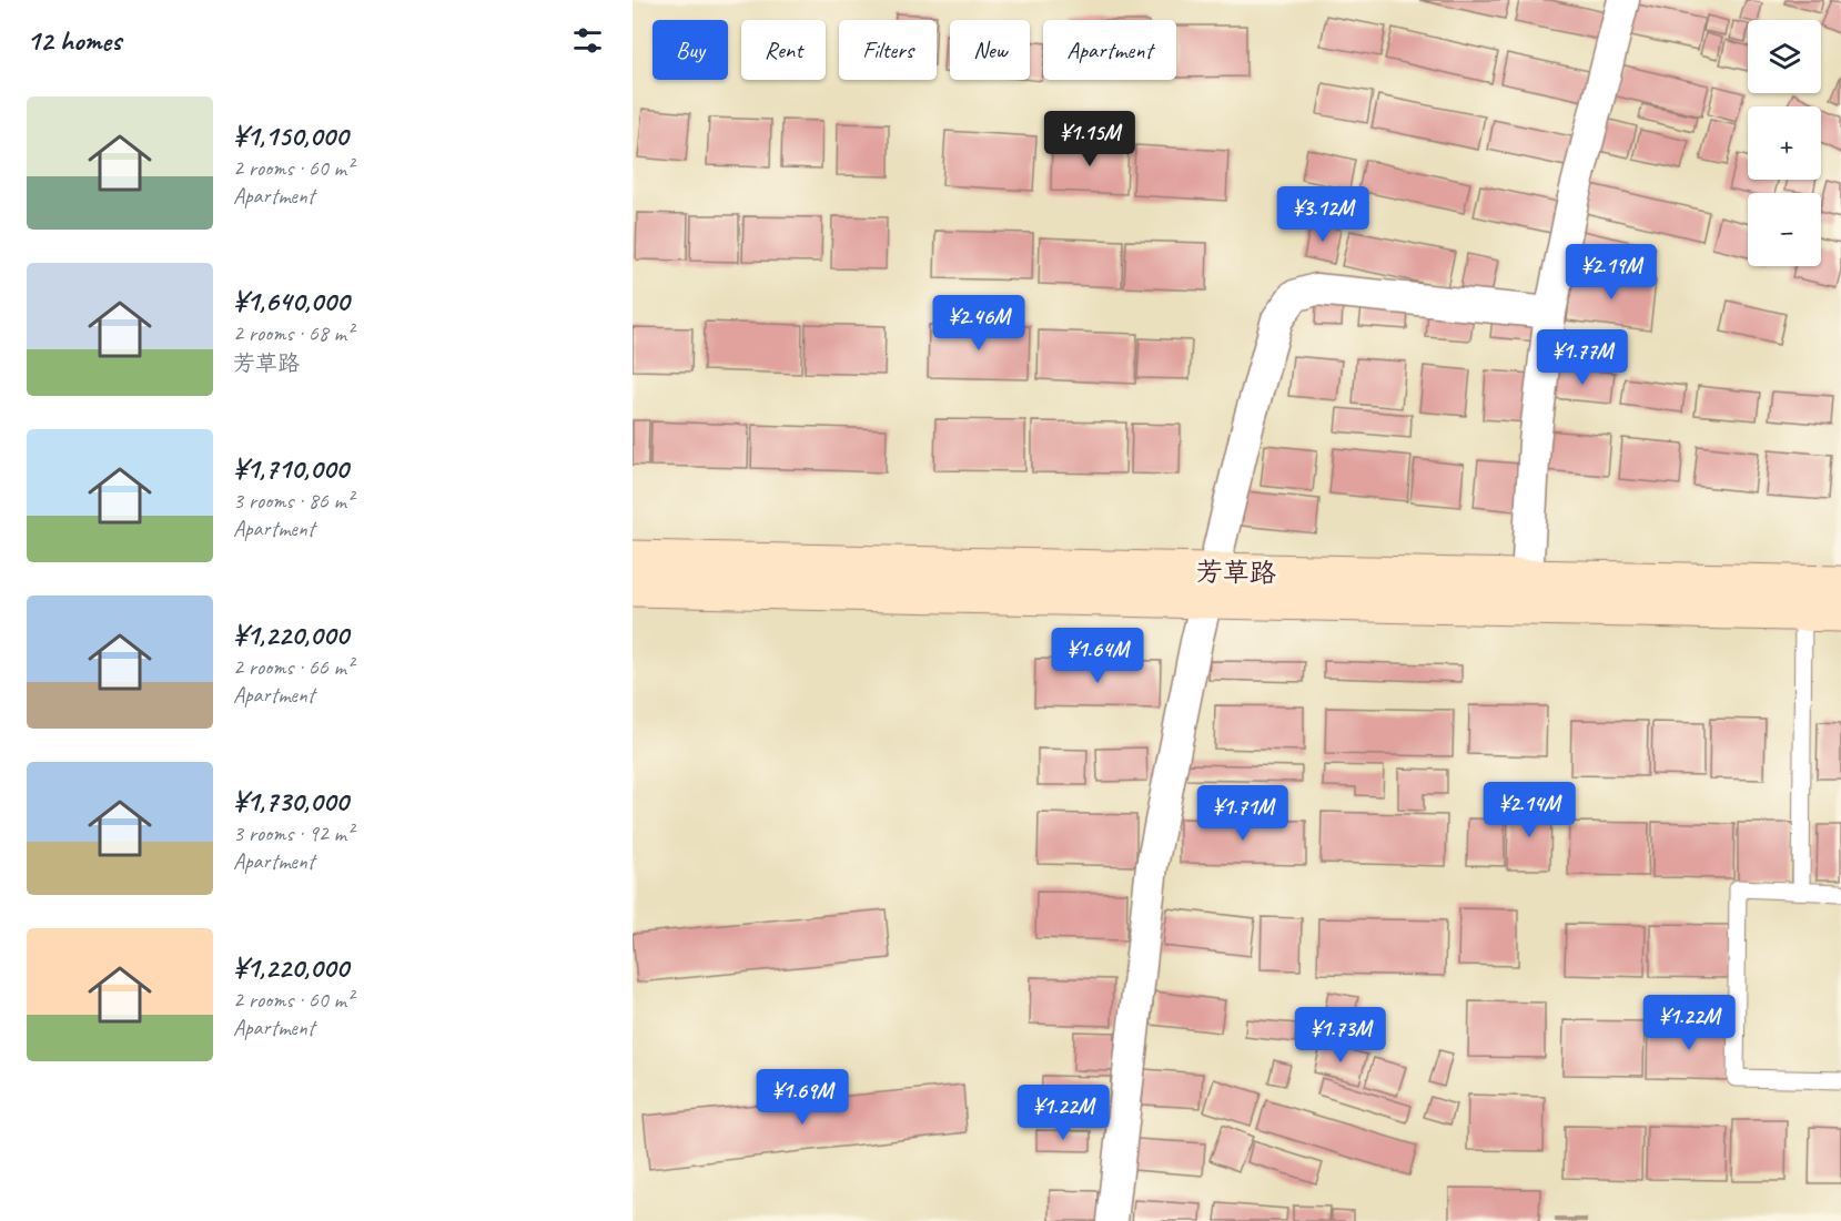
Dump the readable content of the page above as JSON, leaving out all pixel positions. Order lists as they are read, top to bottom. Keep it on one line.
{"streets":{"street":["芳草路"]},"page":{"heading":"12 homes","map_buttons":["+","−"],"chip":["Buy","Rent","Filters","New","Apartment"],"list":[{"name":"¥1,150,000","note":"2 rooms · 60 m² · Apartment"},{"name":"¥1,640,000","note":"2 rooms · 68 m² · 芳草路"},{"name":"¥1,710,000","note":"3 rooms · 86 m² · Apartment"},{"name":"¥1,220,000","note":"2 rooms · 66 m² · Apartment"},{"name":"¥1,730,000","note":"3 rooms · 92 m² · Apartment"},{"name":"¥1,220,000","note":"2 rooms · 60 m² · Apartment"}],"price":["¥1.15M","¥3.12M","¥2.19M","¥2.46M","¥1.77M","¥1.64M","¥2.14M","¥1.71M","¥1.22M","¥1.73M","¥1.69M","¥1.22M"]}}
